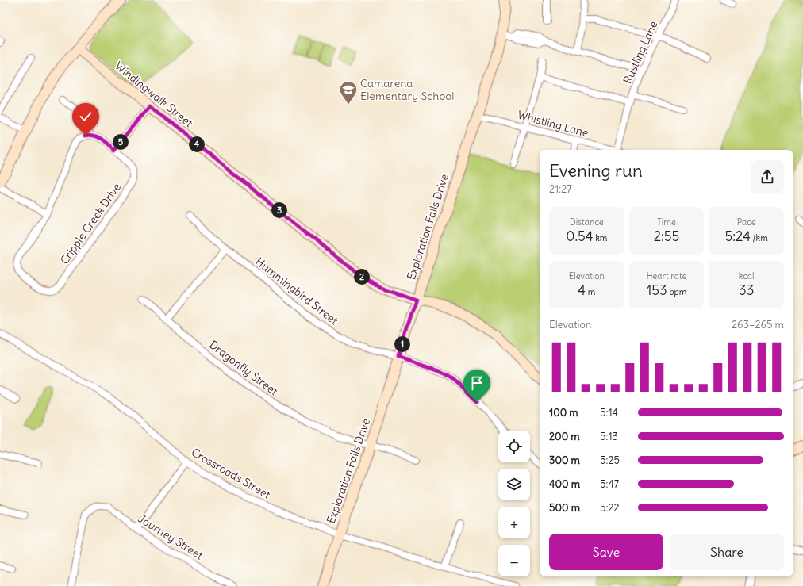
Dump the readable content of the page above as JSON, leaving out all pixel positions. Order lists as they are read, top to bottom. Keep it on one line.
{"streets":{"street":["Rustling Lane","Windingwalk Street","Whistling Lane","Cripple Creek Drive","Exploration Falls Drive","Hummingbird Street","Dragonfly Street","Crossroads Street","Journey Street"]},"crossings":[["Windingwalk Street","Exploration Falls Drive"],["Whistling Lane","Exploration Falls Drive"],["Exploration Falls Drive","Hummingbird Street"],["Exploration Falls Drive","Dragonfly Street"],["Exploration Falls Drive","Crossroads Street"]],"places":{"school or university":["Camarena Elementary School"]},"page":{"pins":["5","4","3","2","1"],"heading":["Evening run","21:27"],"stats":[["Distance","0.54 km"],["Time","2:55"],["Pace","5:24 /km"],["Elevation","4 m"],["Heart rate","153 bpm"],["kcal","33"]],"chart":["Elevation","263–265 m"],"list":[{"name":"100 m","note":"5:14"},{"name":"200 m","note":"5:13"},{"name":"300 m","note":"5:25"},{"name":"400 m","note":"5:47"},{"name":"500 m","note":"5:22"}],"map_buttons":["+","−"],"buttons":["Save","Share"]}}
